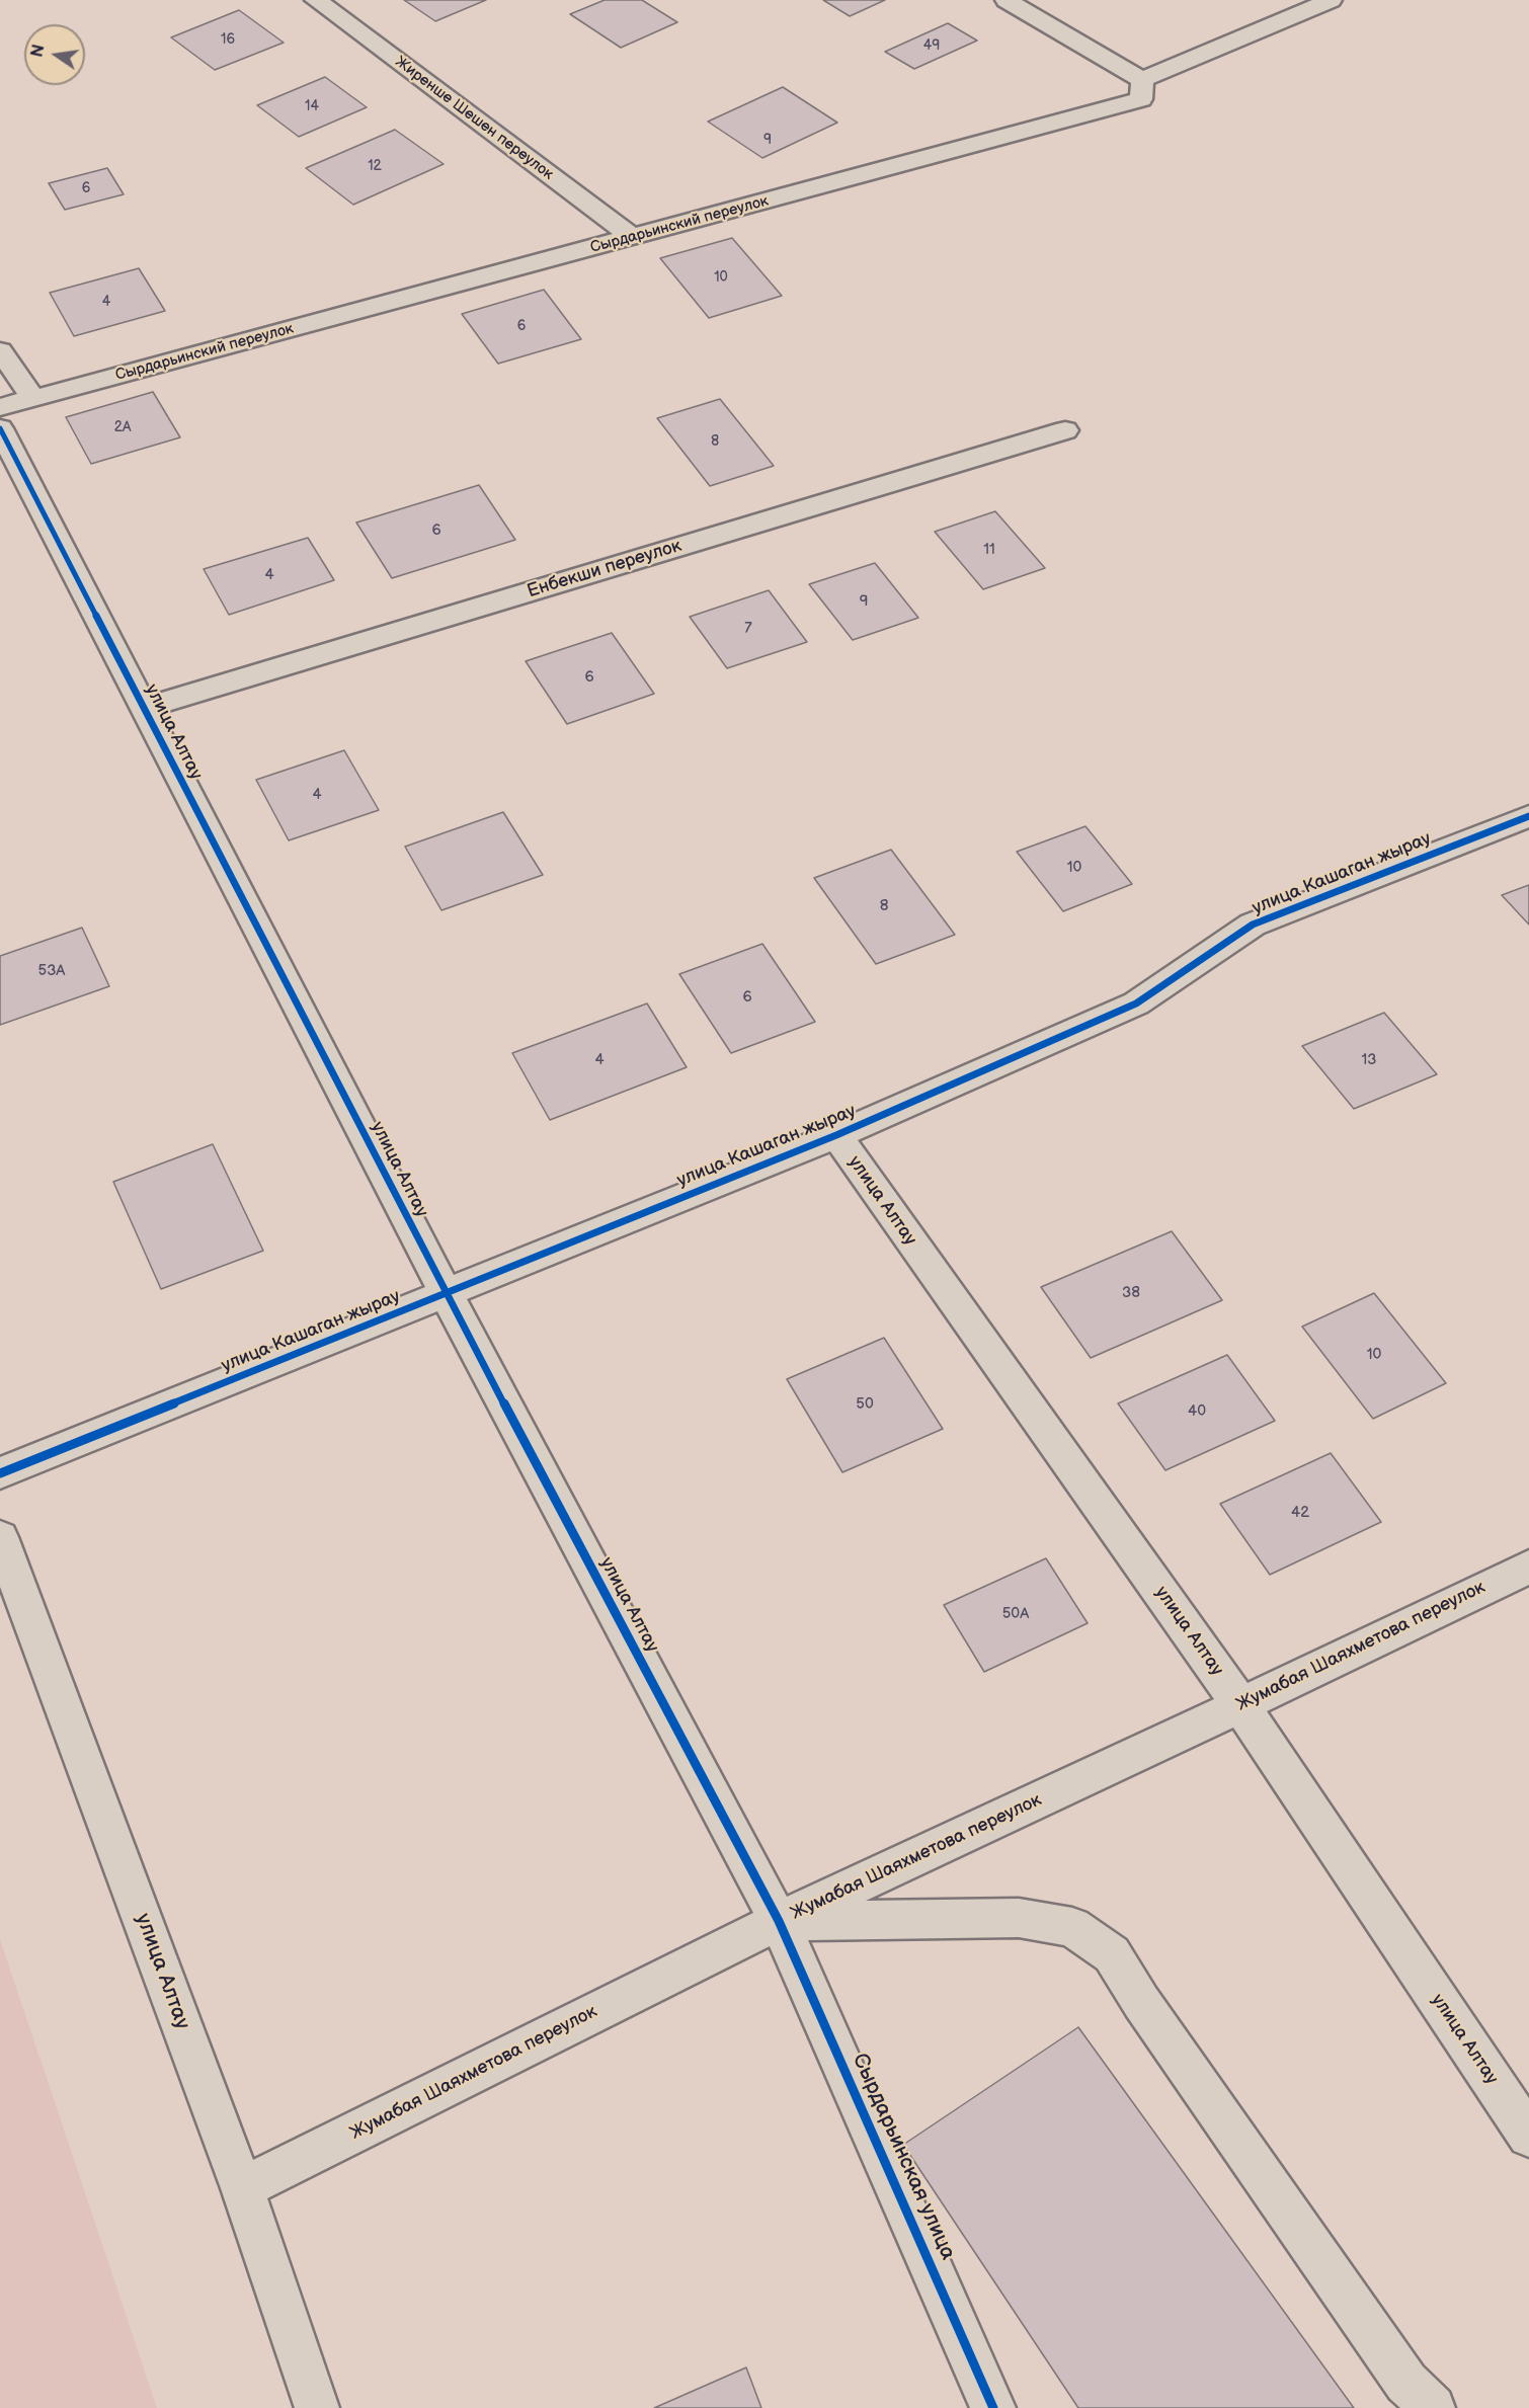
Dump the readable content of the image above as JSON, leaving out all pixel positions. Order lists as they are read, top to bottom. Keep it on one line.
{"streets":{"street":["Жиренше Шешен переулок","Сырдарьинский переулок","Енбекши переулок","улица Алтау","улица Кашаган жырау","Жумабая Шаяхметова переулок","Сырдарьинская улица"]},"crossings":[["Жиренше Шешен переулок","Сырдарьинский переулок"],["Енбекши переулок","улица Алтау"],["улица Алтау","улица Кашаган жырау"],["улица Алтау","Жумабая Шаяхметова переулок"],["улица Алтау","Сырдарьинская улица"],["Жумабая Шаяхметова переулок","Сырдарьинская улица"]],"house_numbers":["16","49","14","9","12","6","10","4","6","2А","8","6","11","4","9","7","6","4","10","8","53А","6","4","13","38","10","50","40","42","50А"],"north":"left"}
